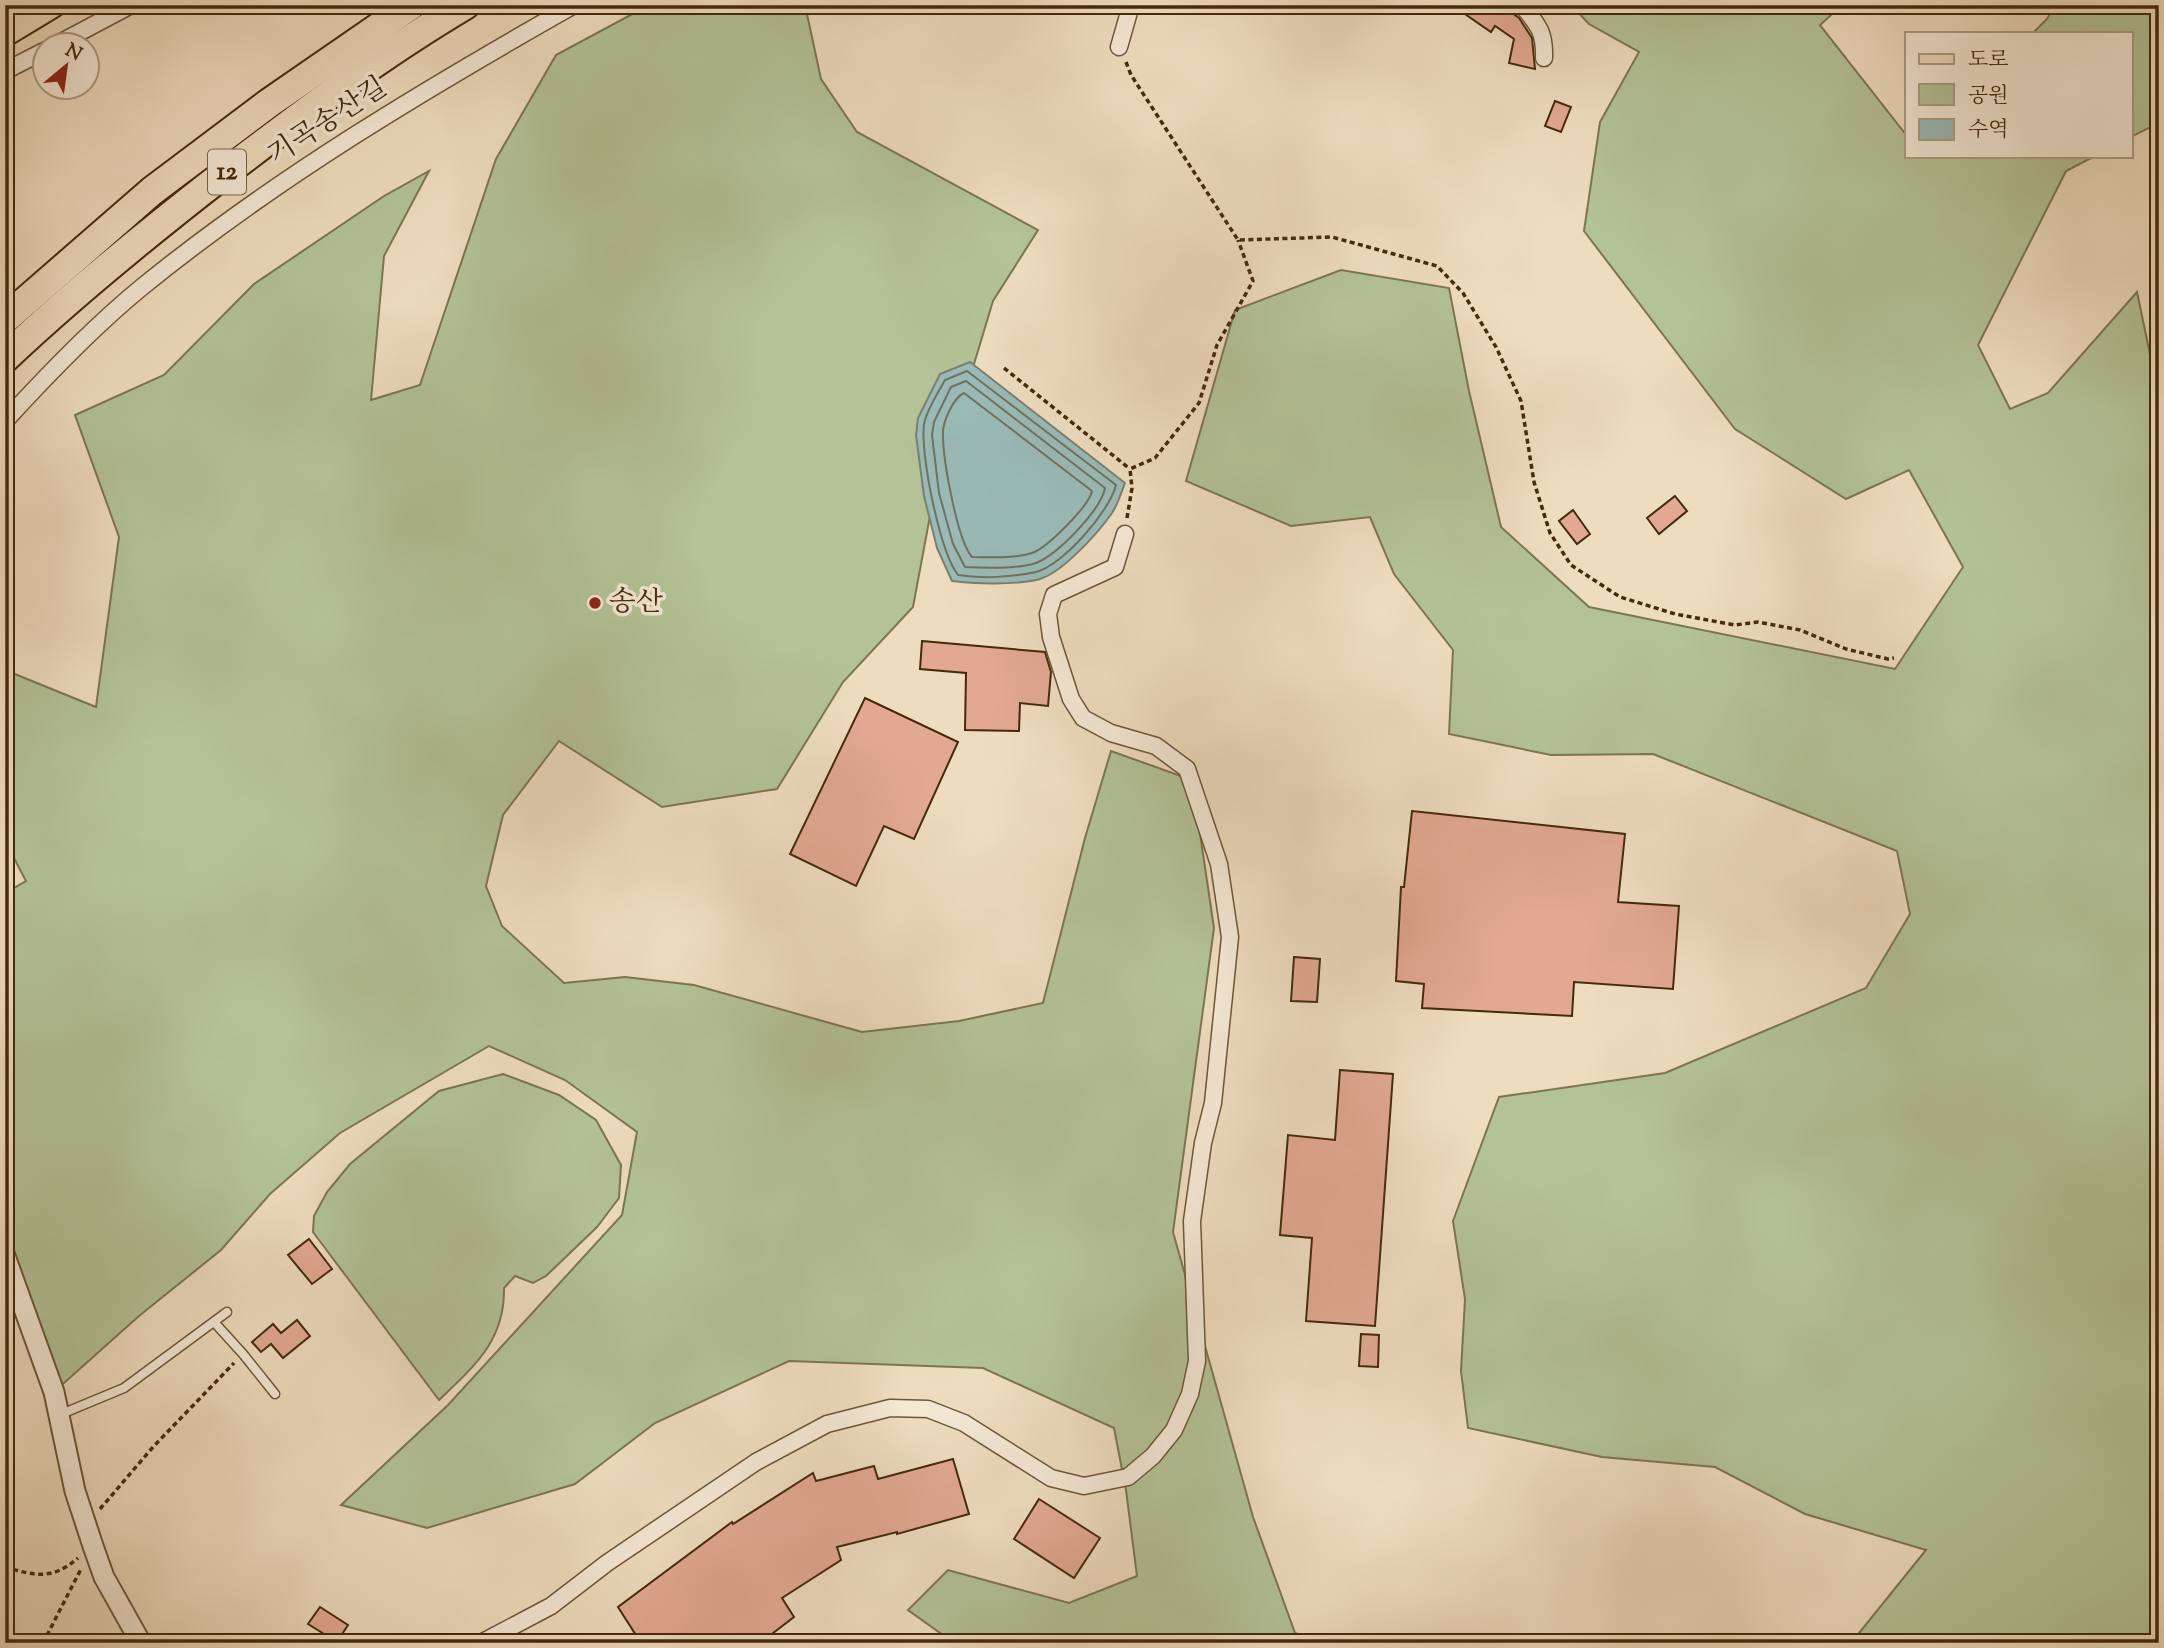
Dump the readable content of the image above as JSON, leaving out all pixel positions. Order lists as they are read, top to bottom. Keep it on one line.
{"streets":{"highway":["12"],"street":["기곡송산길"]},"places":["송산"],"legend":["도로","공원","수역"],"north":"top right"}
